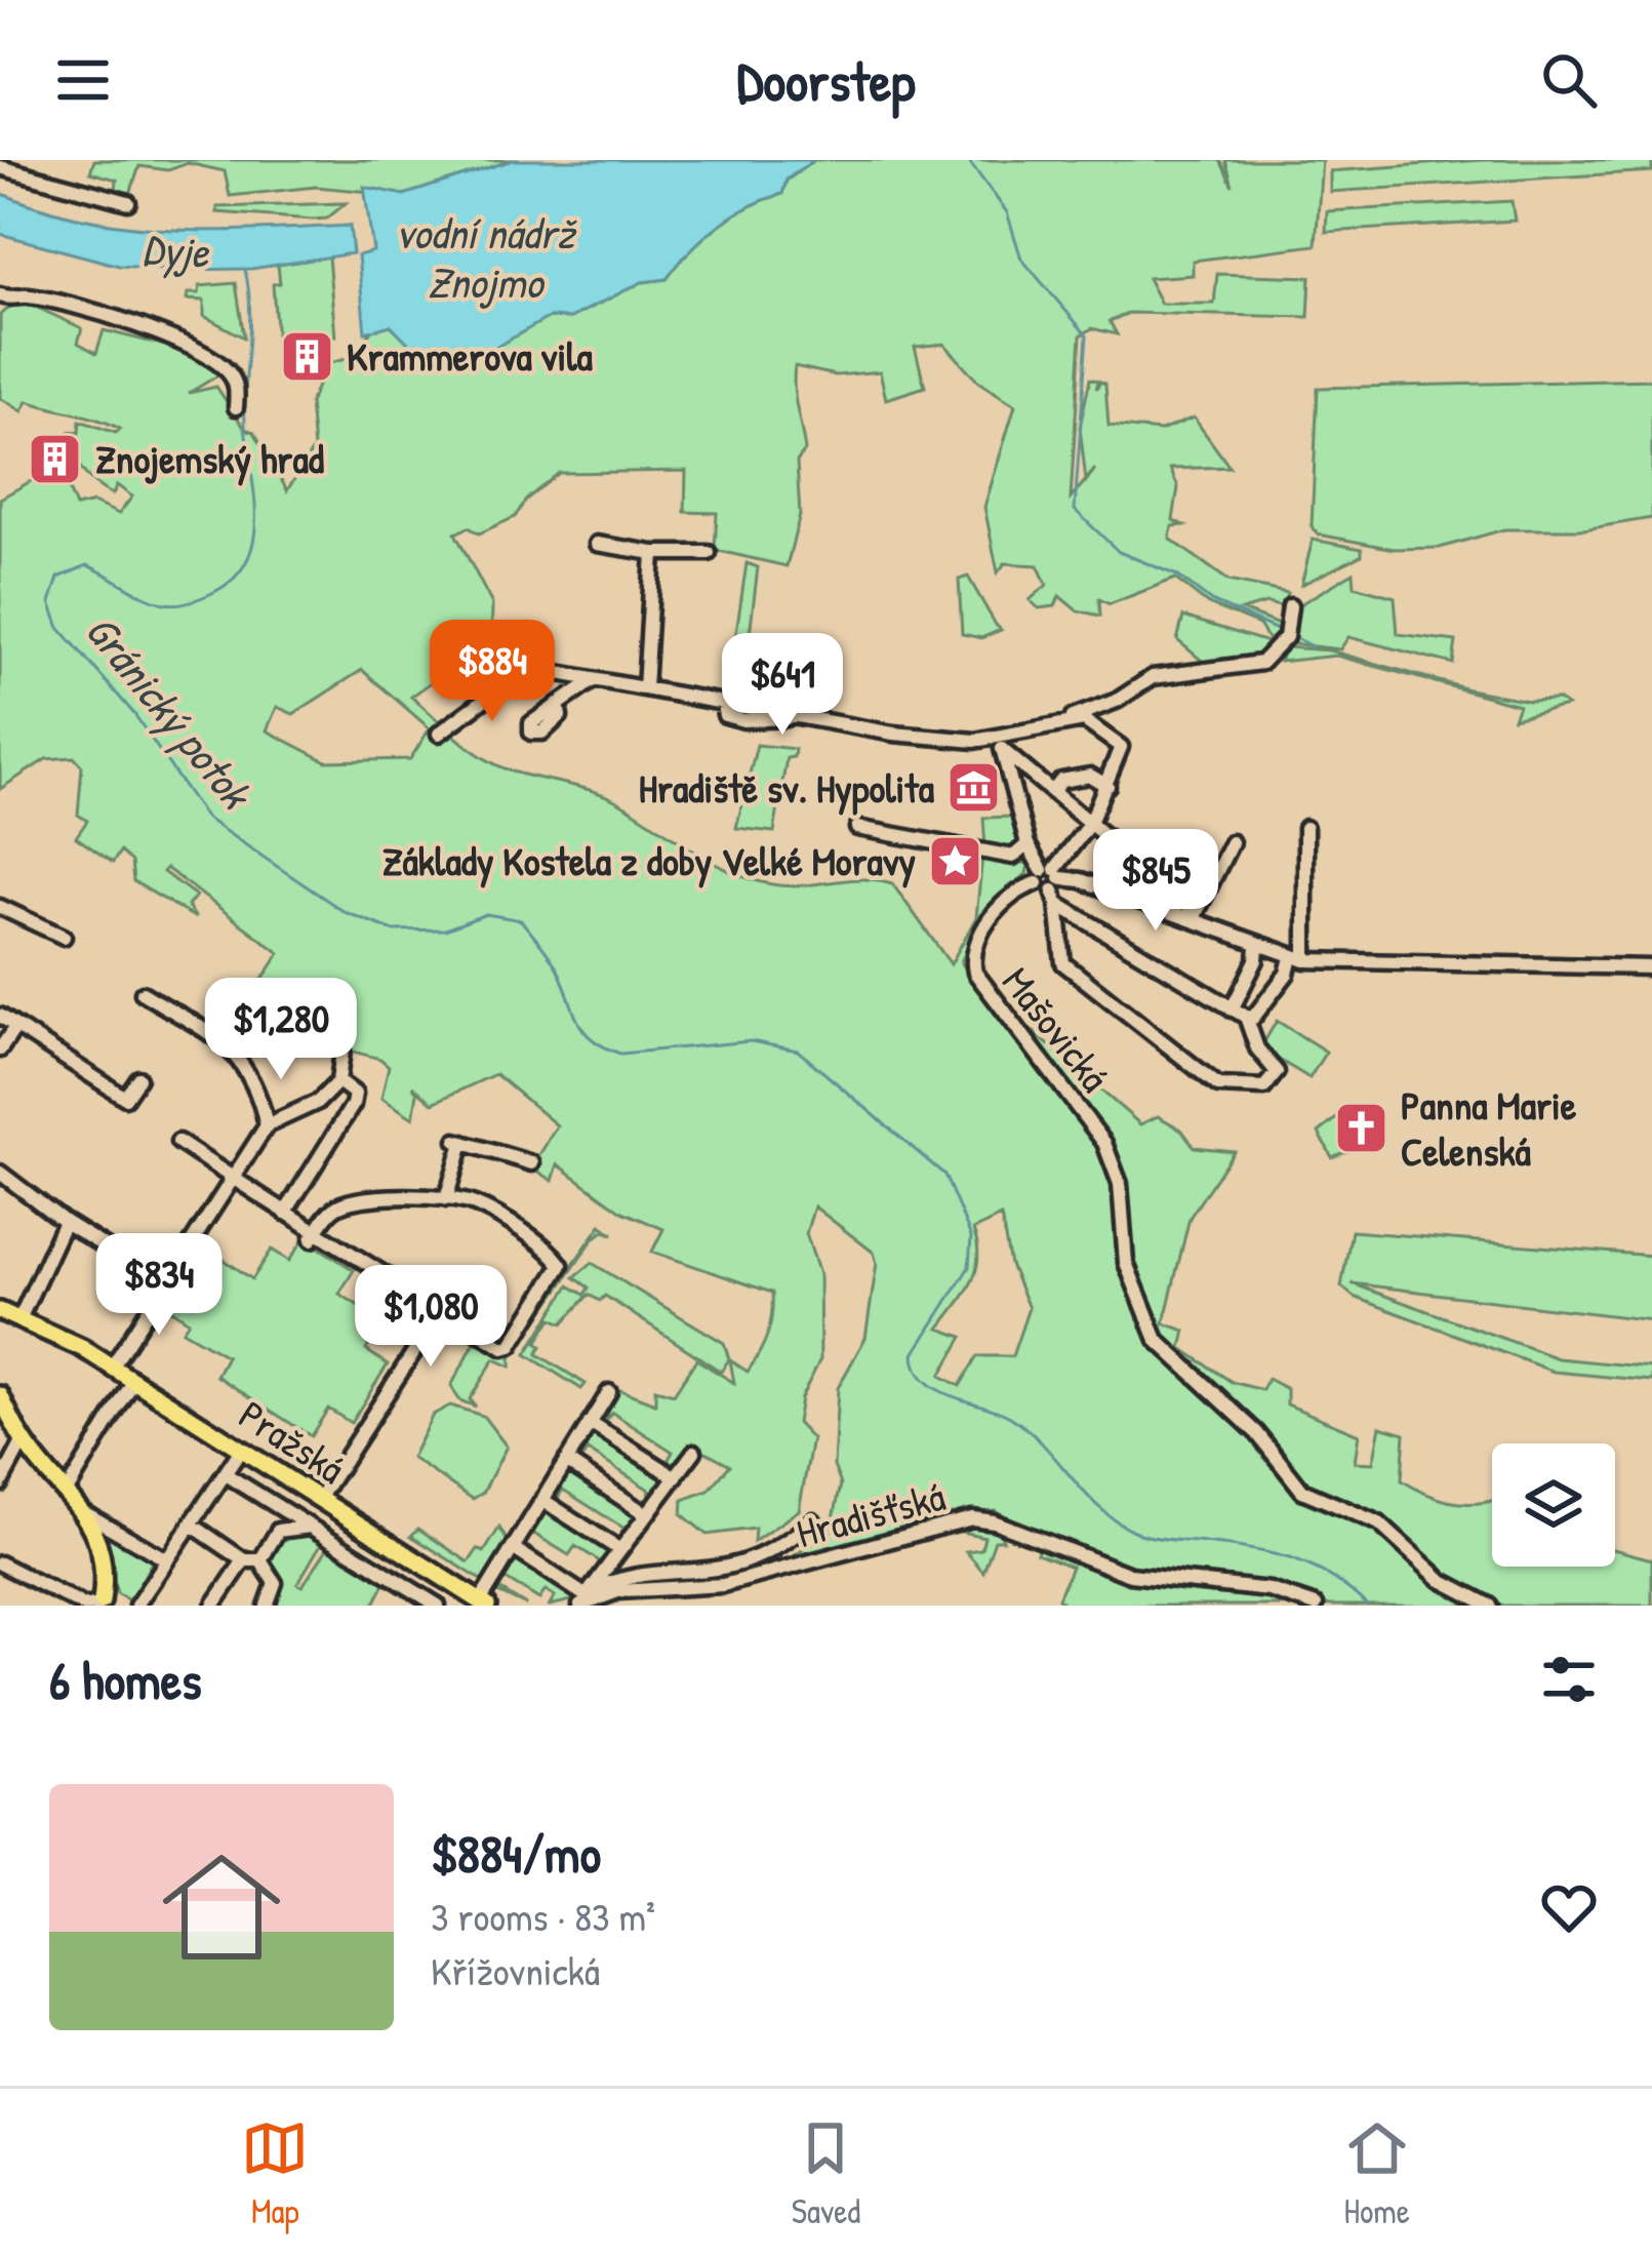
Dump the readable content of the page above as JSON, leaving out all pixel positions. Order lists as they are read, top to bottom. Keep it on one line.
{"streets":{"main road":["Pražská"],"street":["Mašovická","Hradišťská"]},"water":["vodní nádrž Znojmo","Dyje","Gránický potok"],"places":{"building":["Krammerova vila","Znojemský hrad"],"museum":["Hradiště sv. Hypolita"],"place":["Základy Kostela z doby Velké Moravy"],"church":["Panna Marie Celenská"]},"page":{"header":"Doorstep","price":["$884","$641","$845","$1,280","$834","$1,080"],"heading":"6 homes","list":[{"name":"$884/mo","note":"3 rooms · 83 m² · Křížovnická"}],"tabs":["Map","Saved","Home"]}}
